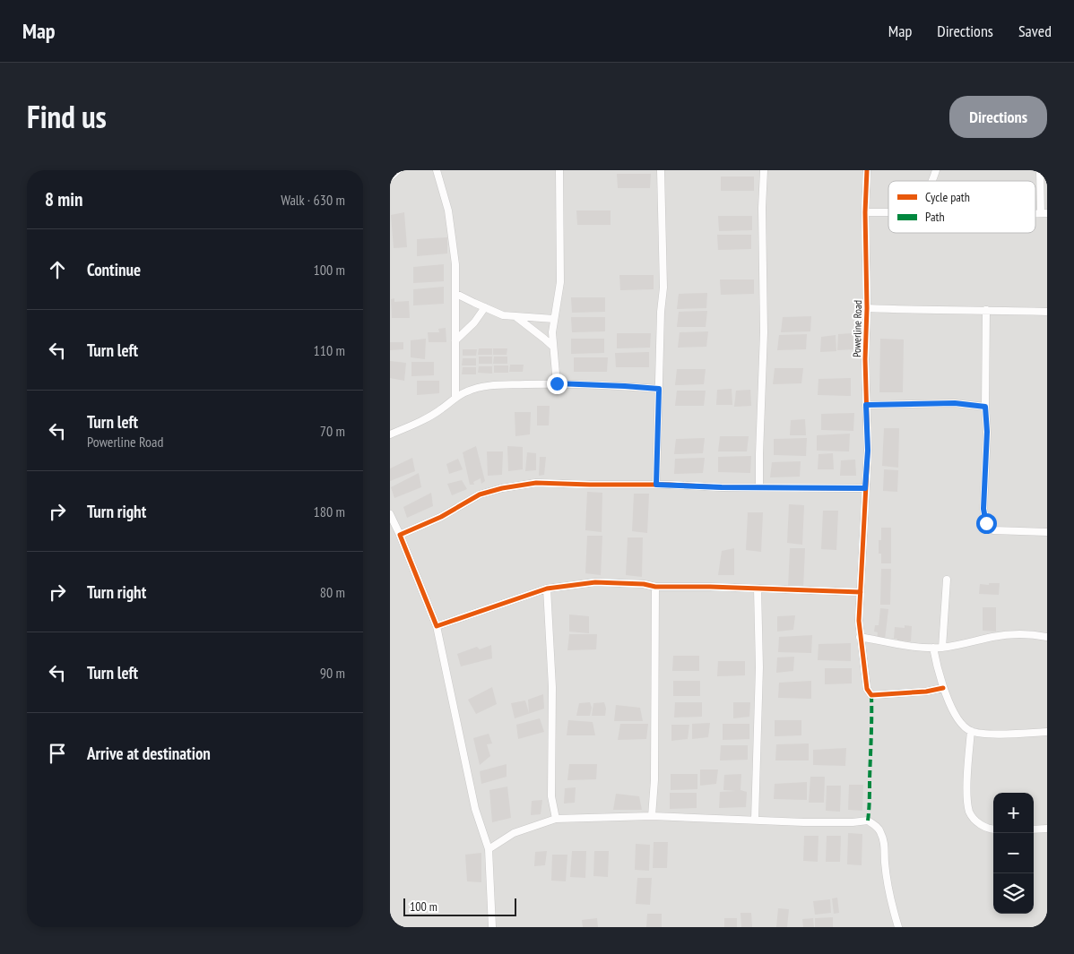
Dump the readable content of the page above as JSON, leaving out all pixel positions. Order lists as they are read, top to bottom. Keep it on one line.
{"streets":{"street":["Powerline Road"]},"legend":["Cycle path","Path"],"scale_bar":"100 m","page":{"header":"Map","nav":["Map","Directions","Saved"],"title":"Find us","buttons":"Directions","heading":["8 min","Walk · 630 m"],"list":[["Continue","100 m"],["Turn left","110 m"],["Turn left","Powerline Road","70 m"],["Turn right","180 m"],["Turn right","80 m"],["Turn left","90 m"],"Arrive at destination"],"map_buttons":["+","−"],"scale":"100 m"}}
